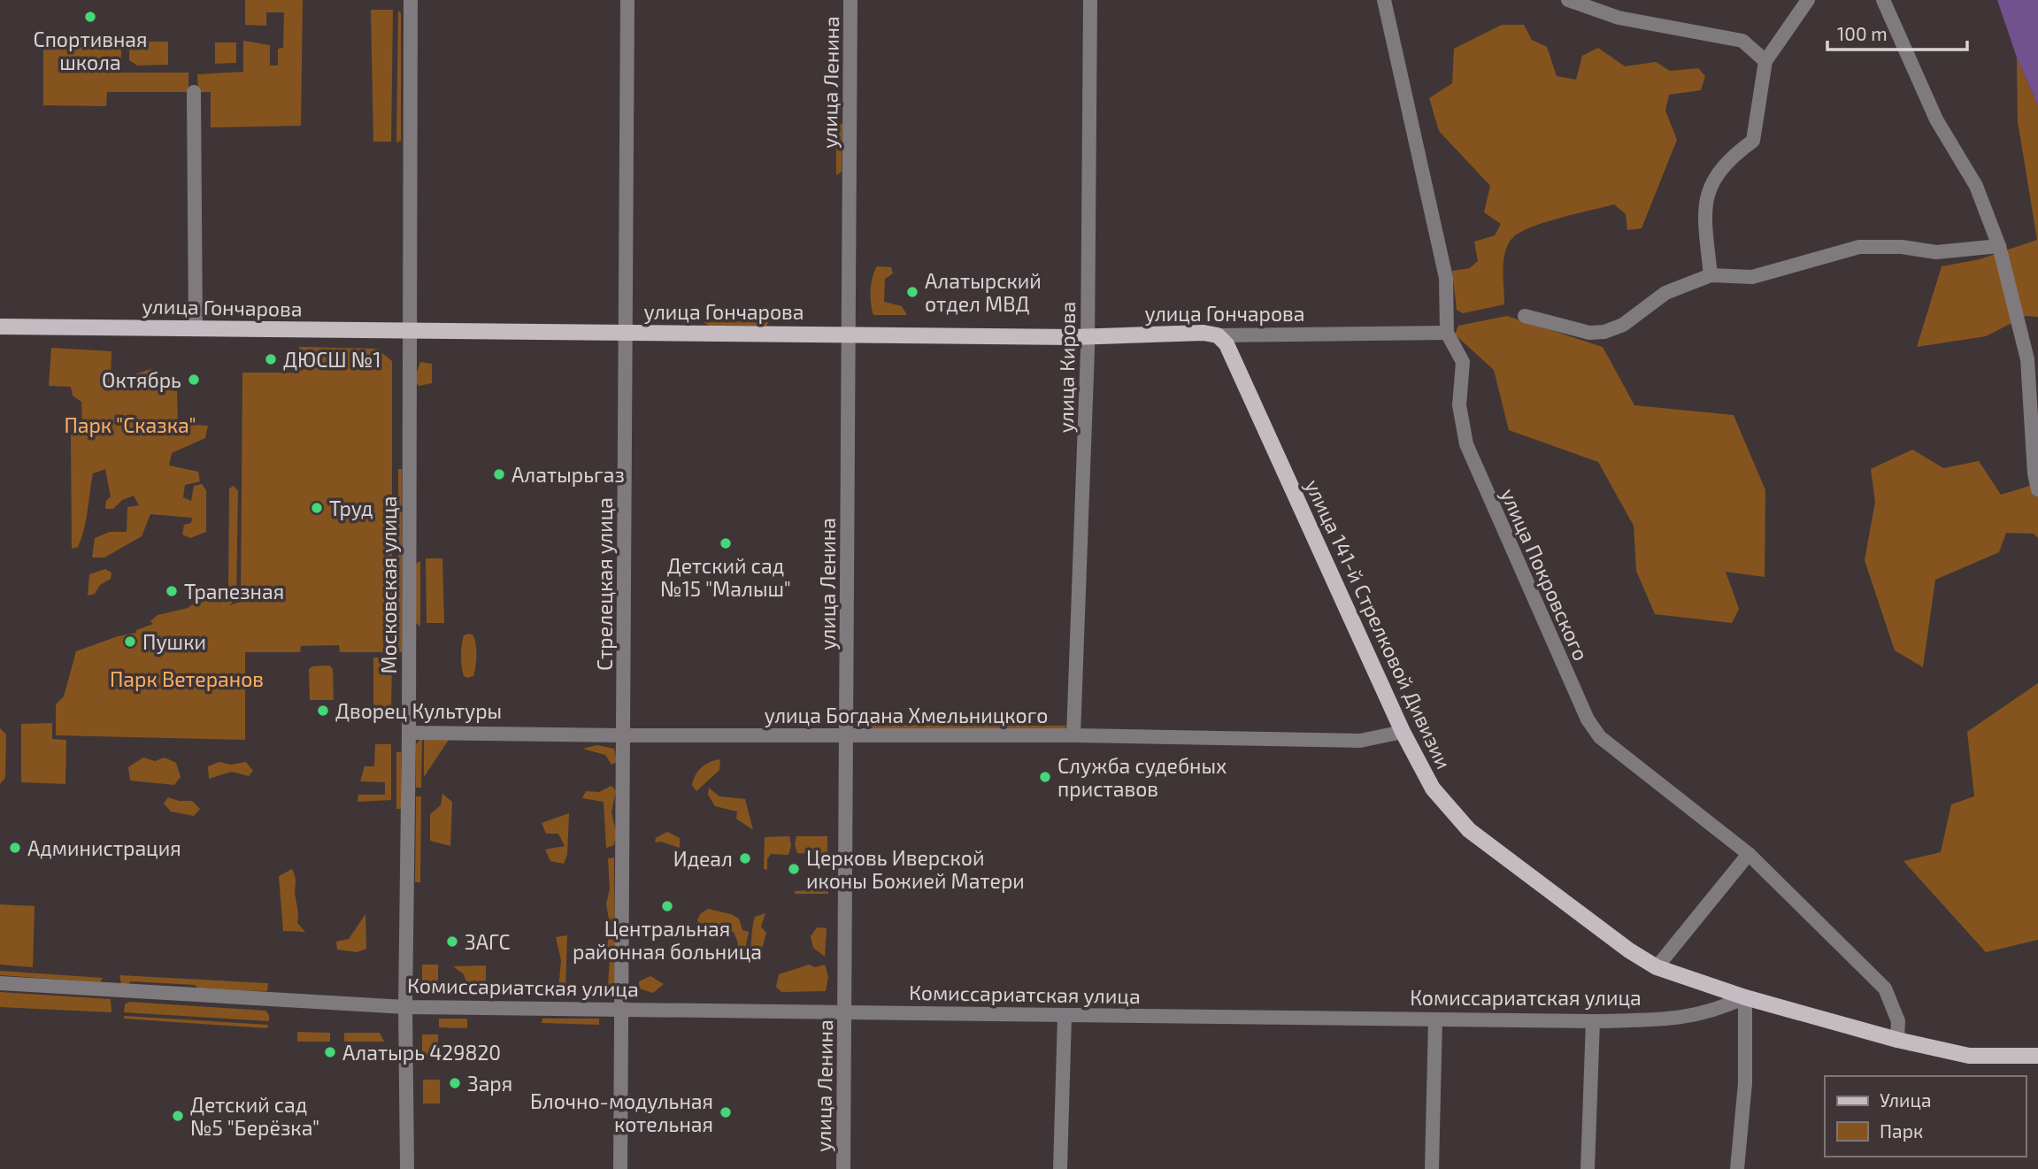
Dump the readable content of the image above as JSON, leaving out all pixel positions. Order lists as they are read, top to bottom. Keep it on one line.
{"streets":{"main road":["улица Гончарова","улица 141-й Стрелковой Дивизии"],"street":["улица Ленина","улица Кирова","улица Покровского","Стрелецкая улица","Московская улица","улица Богдана Хмельницкого","Комиссариатская улица"]},"crossings":[["улица Ленина","улица Гончарова"],["улица Ленина","улица Богдана Хмельницкого"],["улица Ленина","Комиссариатская улица"],["улица Гончарова","улица Кирова"],["улица Гончарова","улица Покровского"],["улица Гончарова","Стрелецкая улица"],["улица Гончарова","Московская улица"],["улица Гончарова","улица 141-й Стрелковой Дивизии"],["улица Кирова","улица Богдана Хмельницкого"],["Стрелецкая улица","улица Богдана Хмельницкого"],["Стрелецкая улица","Комиссариатская улица"],["Московская улица","улица Богдана Хмельницкого"],["Московская улица","Комиссариатская улица"],["улица 141-й Стрелковой Дивизии","улица Богдана Хмельницкого"],["улица 141-й Стрелковой Дивизии","Комиссариатская улица"]],"parks":["Парк \"Сказка\"","Парк Ветеранов"],"places":["Спортивная школа","Алатырский отдел МВД","ДЮСШ №1","Октябрь","Алатырьгаз","Труд","Детский сад №15 \"Малыш\"","Трапезная","Пушки","Дворец Культуры","Служба судебных приставов","Администрация","Идеал","Церковь Иверской иконы Божией Матери","Центральная районная больница","ЗАГС","Алатырь 429820","Заря","Блочно-модульная котельная","Детский сад №5 \"Берёзка\""],"legend":["Улица","Парк"],"scale_bar":"100 m"}
